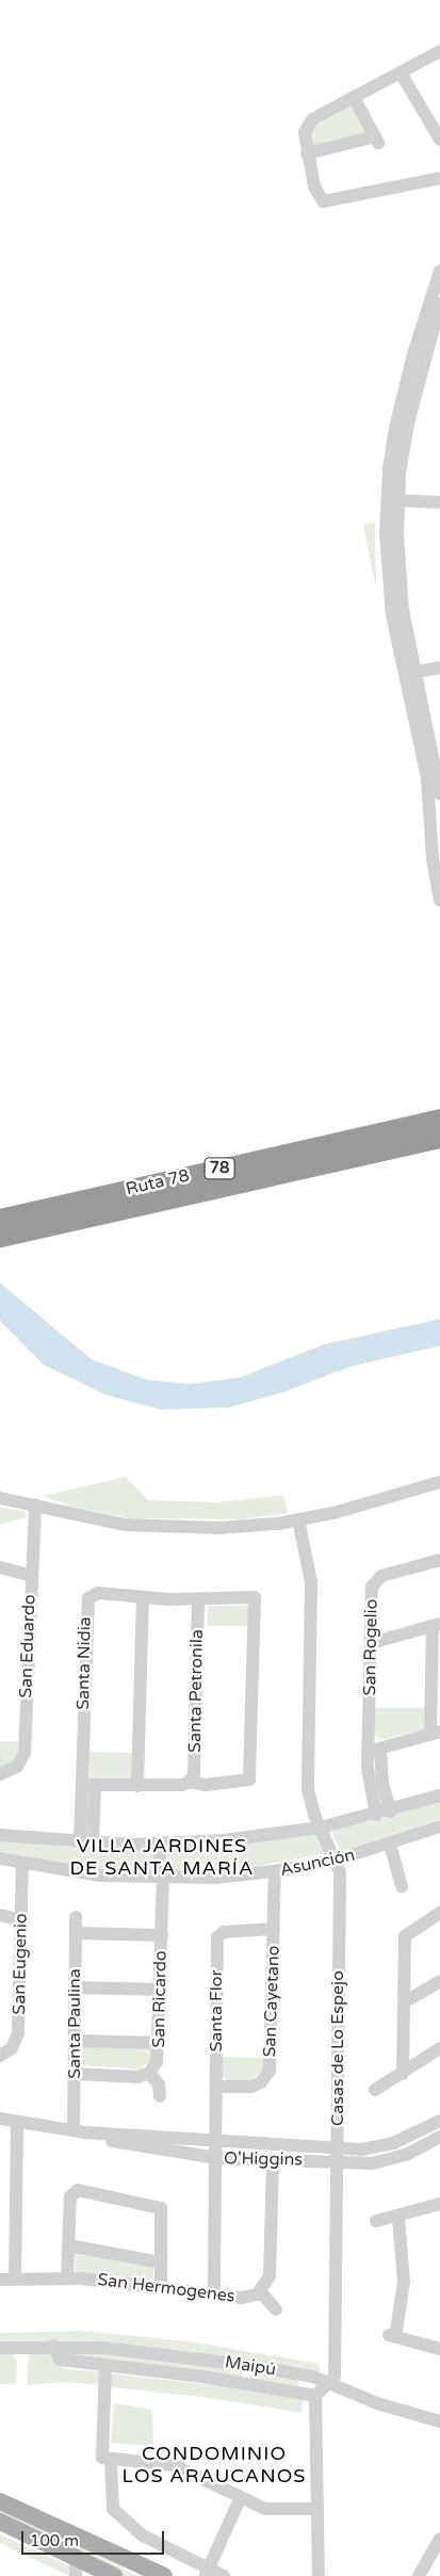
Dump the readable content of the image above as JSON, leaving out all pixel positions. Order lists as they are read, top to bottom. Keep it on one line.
{"streets":{"highway":["78","Ruta 78"],"street":["San Eduardo","San Rogelio","Santa Nidia","Santa Petronila","Asunción","San Eugenio","San Ricardo","San Cayetano","Santa Flor","Santa Paulina","Casas de Lo Espejo","O'Higgins","San Hermogenes","Maipú"]},"crossings":[["San Rogelio","Asunción"],["Santa Nidia","Santa Petronila"],["Santa Nidia","Asunción"],["Asunción","San Eugenio"],["Asunción","San Ricardo"],["Asunción","San Cayetano"],["Asunción","Casas de Lo Espejo"],["San Ricardo","Santa Paulina"],["San Cayetano","Santa Flor"],["Santa Flor","O'Higgins"],["Santa Flor","San Hermogenes"],["Santa Paulina","O'Higgins"],["Casas de Lo Espejo","O'Higgins"],["Casas de Lo Espejo","Maipú"],["O'Higgins","San Hermogenes"]],"districts":["VILLA JARDINES DE SANTA MARÍA","CONDOMINIO LOS ARAUCANOS"],"scale_bar":"100 m"}
